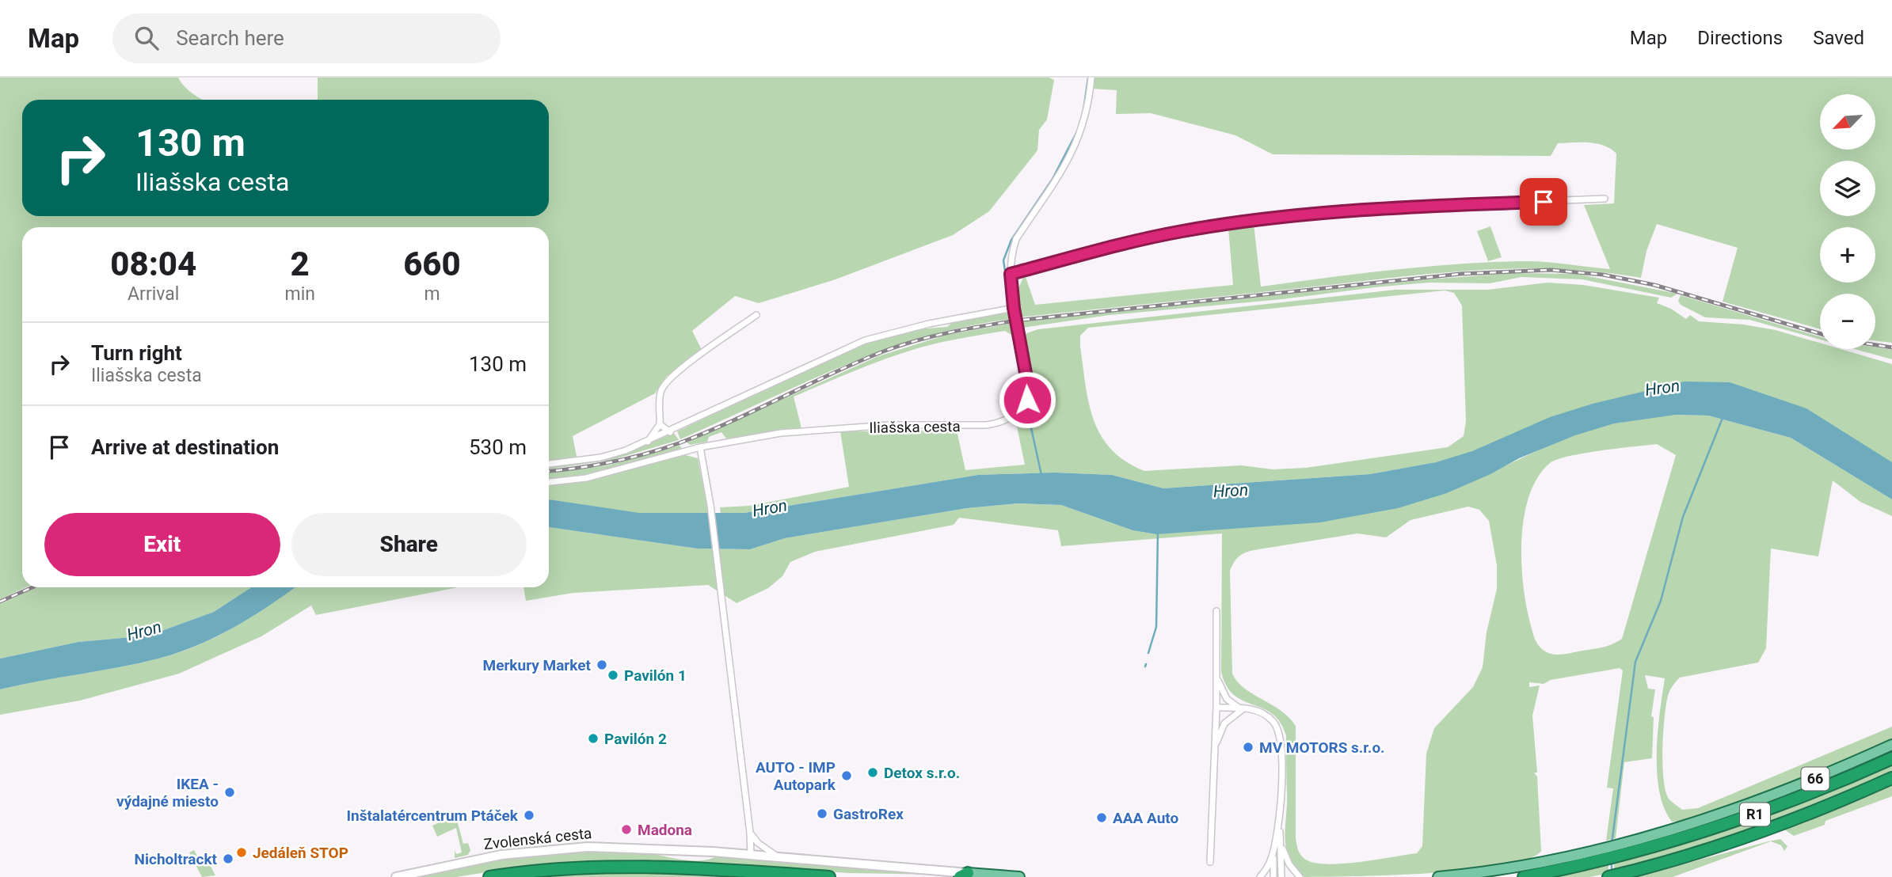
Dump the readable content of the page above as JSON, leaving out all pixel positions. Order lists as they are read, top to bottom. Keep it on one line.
{"streets":{"highway":["R1"],"main road":["66","Zvolenská cesta"],"street":["Iliašska cesta"]},"water":["Hron"],"places":["Merkury Market","Pavilón 1","Pavilón 2","MV MOTORS s.r.o.","Detox s.r.o.","AUTO - IMP Autopark","IKEA - výdajné miesto","GastroRex","Inštalatércentrum Ptáček","AAA Auto","Madona","Jedáleň STOP","Nicholtrackt"],"north":"bottom left","page":{"header":"Map","search":"Search here","nav":["Map","Directions","Saved"],"map_buttons":["+","−"],"turn":["130 m","Iliašska cesta"],"eta":["08:04","Arrival","2","min","660","m"],"list":[{"name":"Turn right","note":"Iliašska cesta","value":"130 m"},{"name":"Arrive at destination","value":"530 m"}],"buttons":["Exit","Share"]}}
